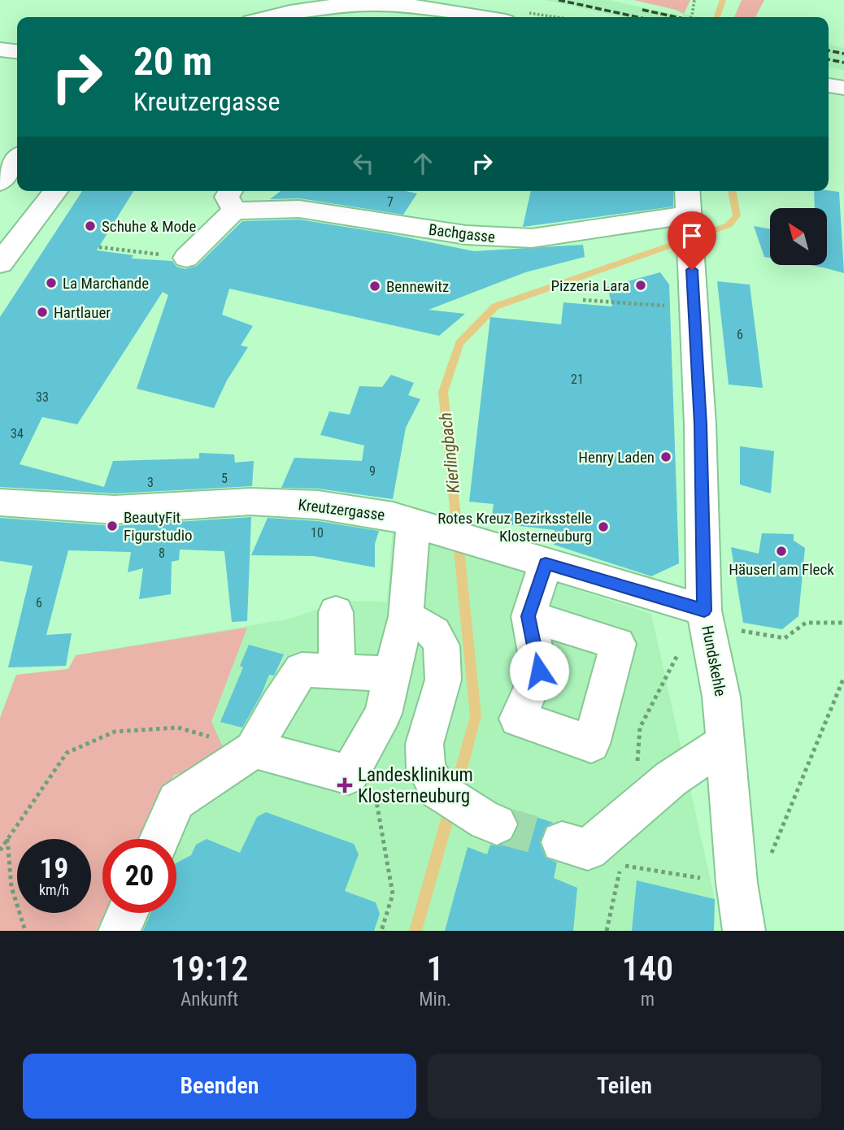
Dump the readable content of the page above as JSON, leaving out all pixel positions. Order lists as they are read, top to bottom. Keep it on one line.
{"streets":{"street":["Bachgasse","Kreutzergasse","Hundskehle"]},"crossings":[["Bachgasse","Hundskehle"],["Kreutzergasse","Hundskehle"]],"water":["Kierlingbach"],"places":{"other":["Schuhe & Mode","La Marchande","Pizzeria Lara","Bennewitz","Hartlauer","Henry Laden","BeautyFit Figurstudio","Rotes Kreuz Bezirksstelle Klosterneuburg","Häuserl am Fleck"],"health":["Landesklinikum Klosterneuburg"]},"house_numbers":["7","6","21","33","34","9","5","3","10","8","6"],"north":"top left","page":{"turn":["20 m","Kreutzergasse"],"speed":"19 km/h","limit":"20","eta":["19:12","Ankunft","1","Min.","140","m"],"buttons":["Beenden","Teilen"]}}
